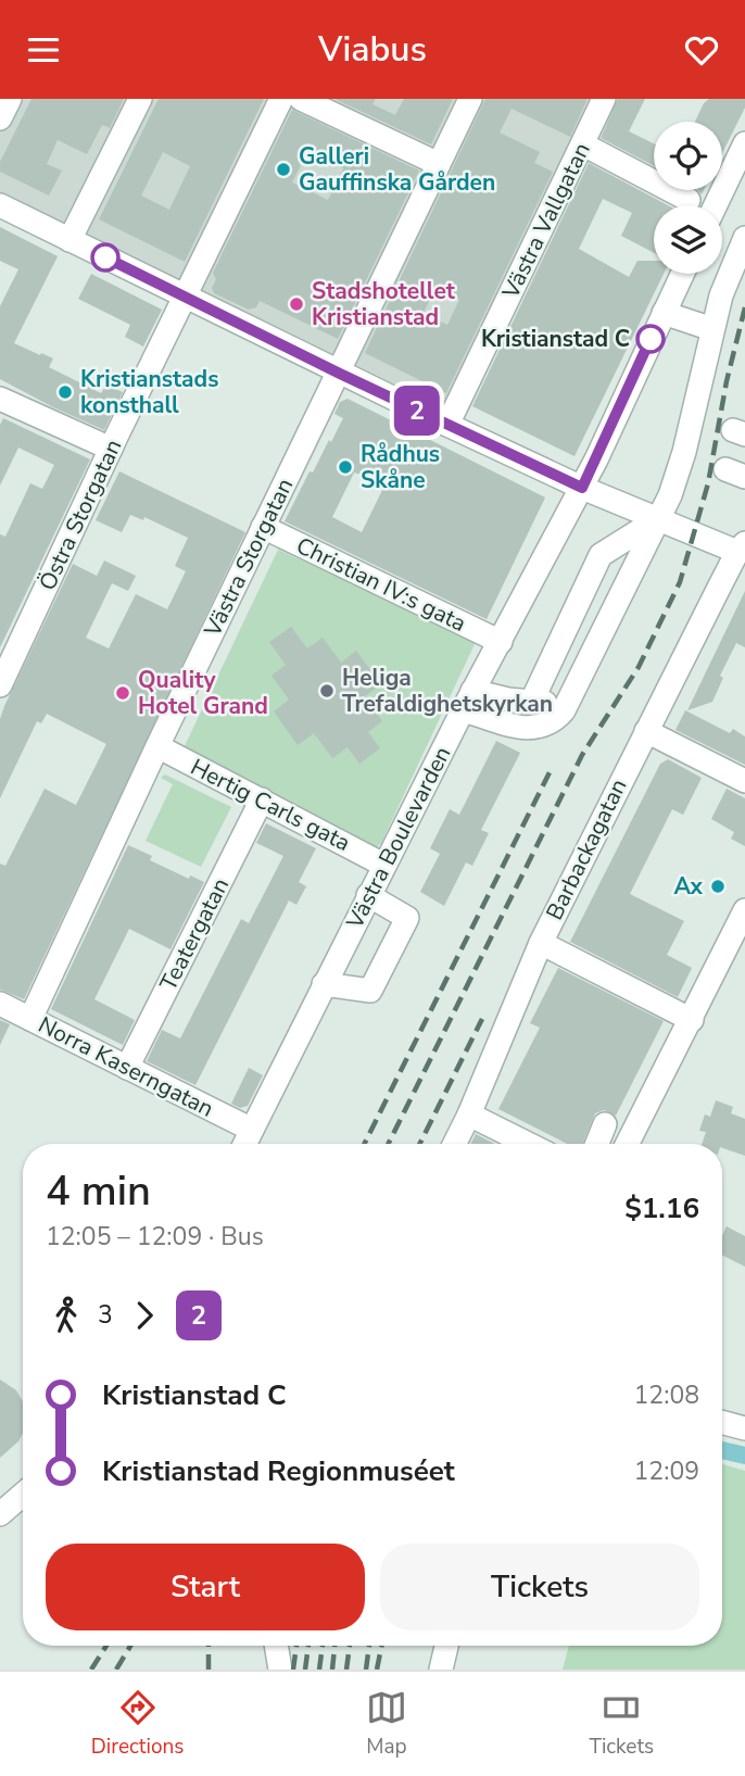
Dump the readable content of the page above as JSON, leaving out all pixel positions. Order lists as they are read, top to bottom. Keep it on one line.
{"streets":{"street":["Västra Vallgatan","Östra Storgatan","Västra Storgatan","Christian IV:s gata","Hertig Carls gata","Västra Boulevarden","Barbackagatan","Teatergatan","Norra Kaserngatan"]},"crossings":[["Västra Storgatan","Christian IV:s gata"],["Västra Storgatan","Hertig Carls gata"],["Västra Storgatan","Norra Kaserngatan"],["Christian IV:s gata","Västra Boulevarden"],["Hertig Carls gata","Västra Boulevarden"],["Hertig Carls gata","Teatergatan"],["Västra Boulevarden","Norra Kaserngatan"],["Teatergatan","Norra Kaserngatan"]],"places":["Galleri Gauffinska Gården","Stadshotellet Kristianstad","Kristianstad C","Kristianstads konsthall","Rådhus Skåne","Heliga Trefaldighetskyrkan","Quality Hotel Grand","Ax"],"lines":["bus line 2"],"page":{"header":"Viabus","on_map":"2","heading":["4 min","12:05 – 12:09 · Bus","$1.16"],"legs":["3","2"],"list":[{"name":"Kristianstad C","value":"12:08"},{"name":"Kristianstad Regionmuséet","value":"12:09"}],"buttons":["Start","Tickets"],"tabs":["Directions","Map","Tickets"]}}
